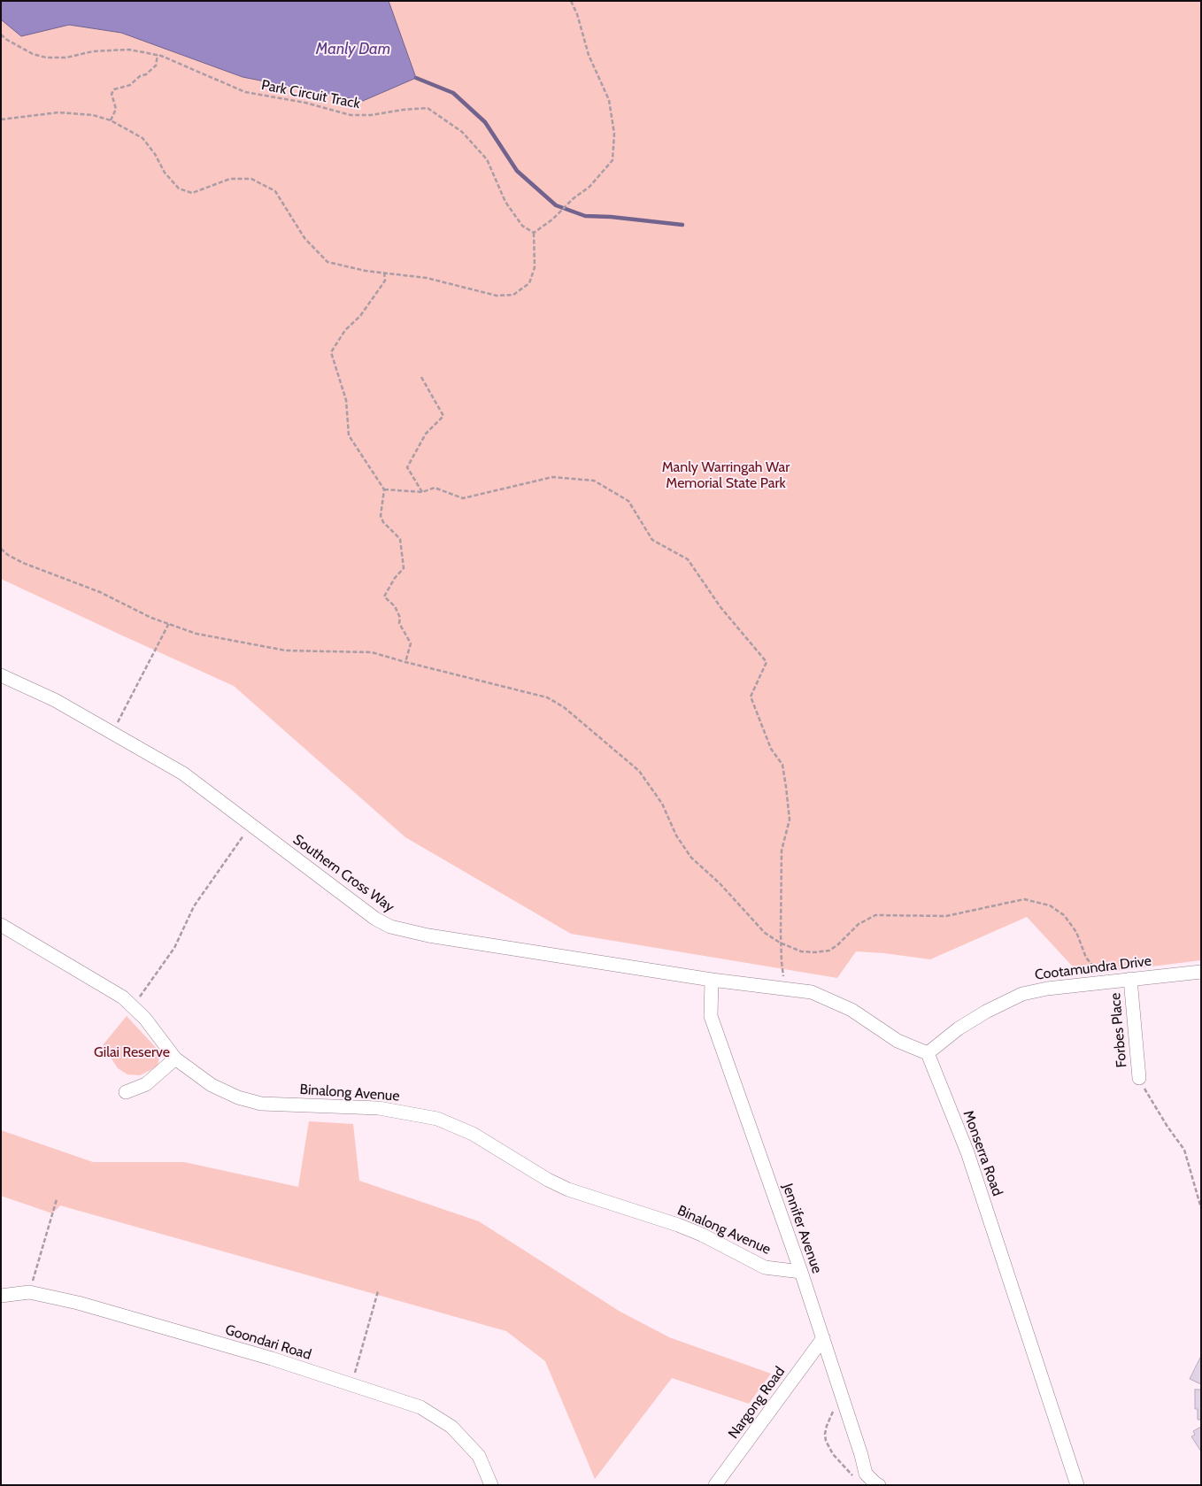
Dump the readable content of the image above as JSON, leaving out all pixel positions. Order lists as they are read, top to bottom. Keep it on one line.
{"streets":{"street":["Southern Cross Way","Cootamundra Drive","Forbes Place","Binalong Avenue","Monserra Road","Jennifer Avenue","Goondari Road","Nargong Road"],"path":["Park Circuit Track"]},"crossings":[["Southern Cross Way","Jennifer Avenue"],["Cootamundra Drive","Forbes Place"],["Cootamundra Drive","Monserra Road"],["Binalong Avenue","Jennifer Avenue"],["Jennifer Avenue","Nargong Road"]],"water":["Manly Dam"],"parks":["Manly Warringah War Memorial State Park","Gilai Reserve"]}
